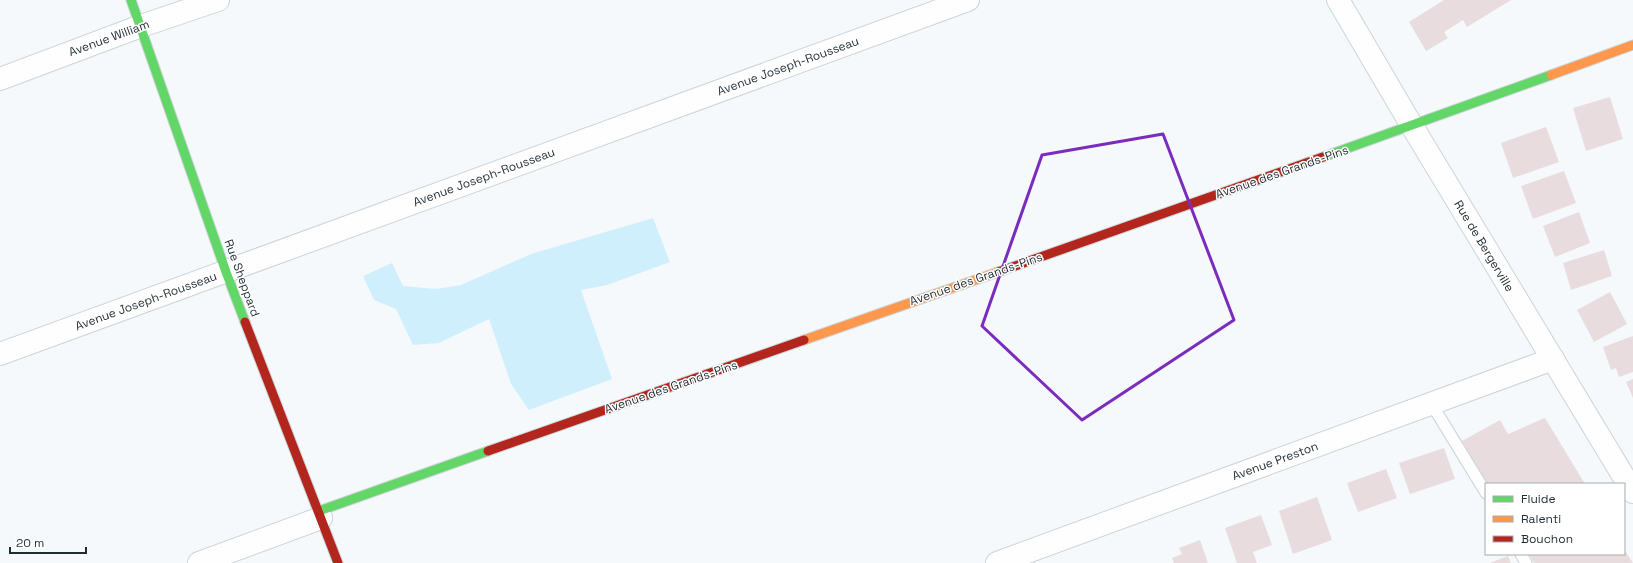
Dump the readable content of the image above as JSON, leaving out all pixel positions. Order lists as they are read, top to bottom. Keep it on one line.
{"streets":{"street":["Avenue William","Avenue Joseph-Rousseau","Avenue des Grands-Pins","Rue de Bergerville","Rue Sheppard","Avenue Preston"]},"crossings":[["Avenue William","Rue Sheppard"],["Avenue Joseph-Rousseau","Rue Sheppard"],["Avenue des Grands-Pins","Rue de Bergerville"],["Avenue des Grands-Pins","Rue Sheppard"],["Rue de Bergerville","Avenue Preston"]],"legend":["Fluide","Ralenti","Bouchon"],"scale_bar":"20 m"}
